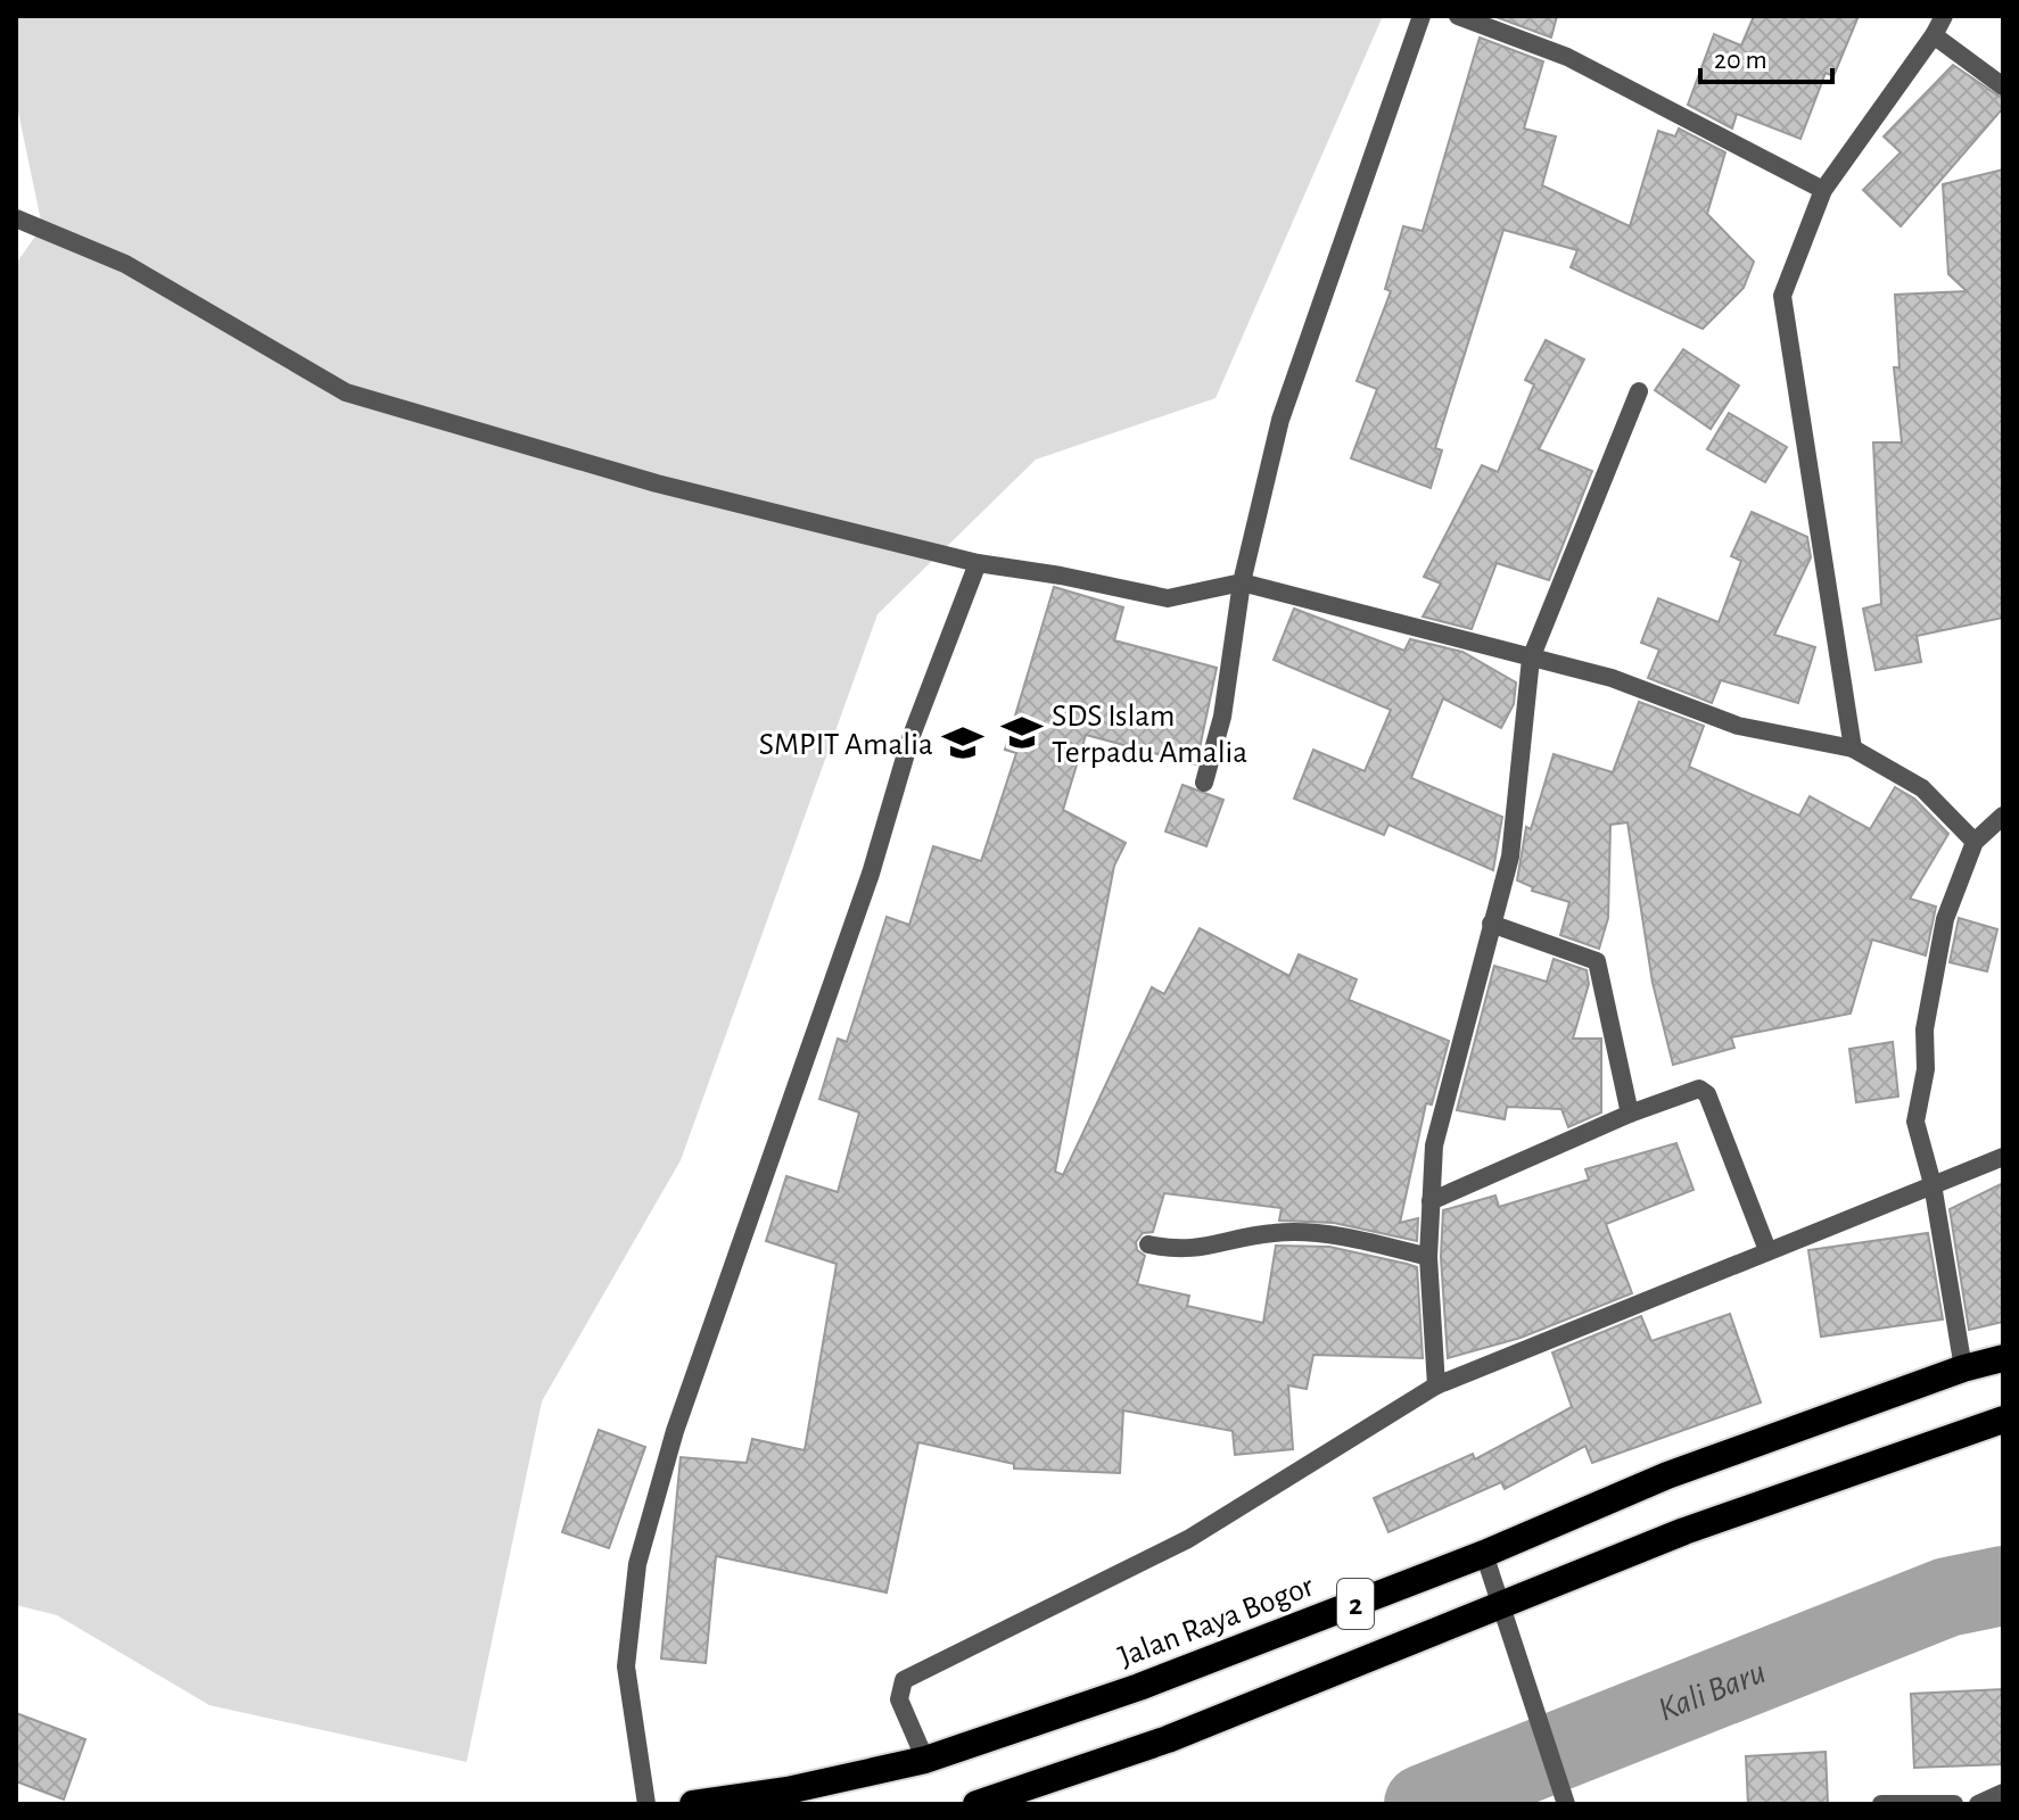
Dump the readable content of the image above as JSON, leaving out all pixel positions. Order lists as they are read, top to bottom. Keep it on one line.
{"streets":{"highway":["2","Jalan Raya Bogor"]},"water":["Kali Baru"],"places":{"school or university":["SDS Islam Terpadu Amalia","SMPIT Amalia"]},"scale_bar":"20 m"}
